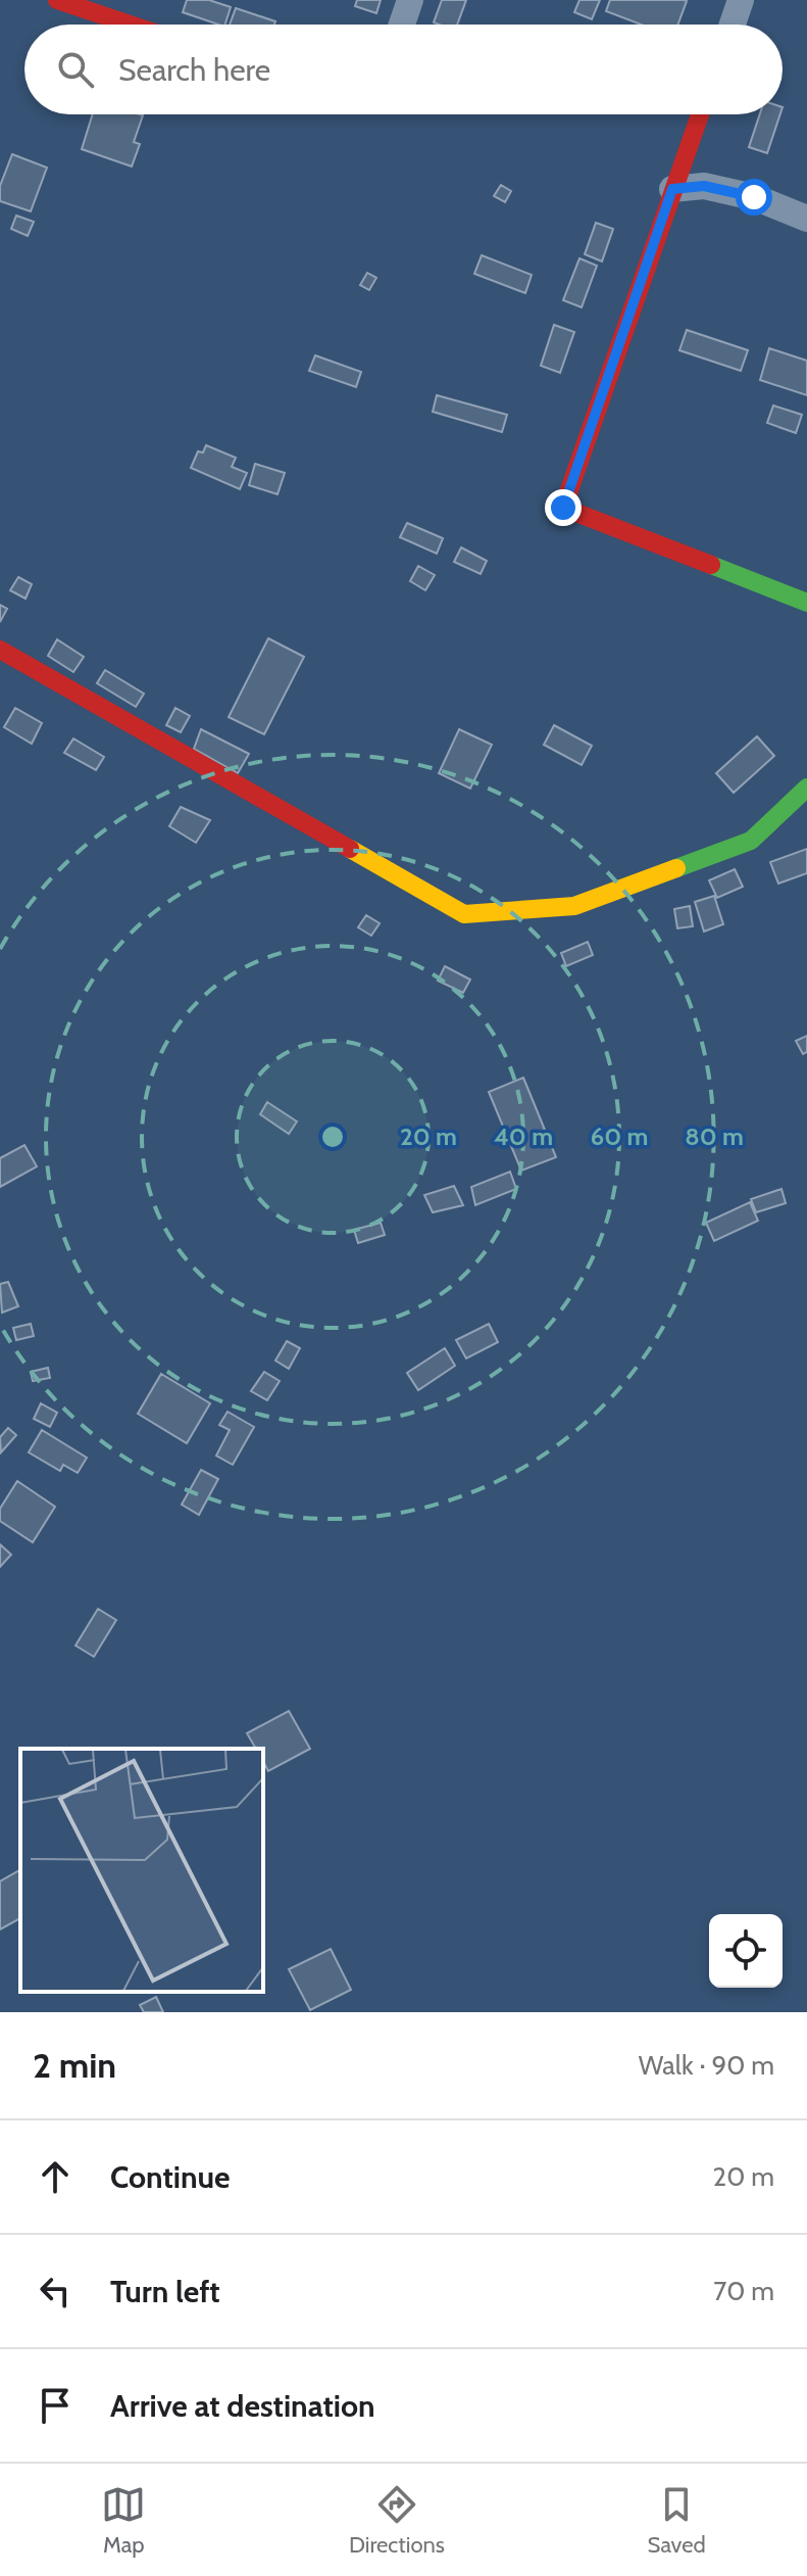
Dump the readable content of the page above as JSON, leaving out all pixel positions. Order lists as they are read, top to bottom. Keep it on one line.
{"page":{"search":"Search here","heading":["2 min","Walk · 90 m"],"list":[["Continue","20 m"],["Turn left","70 m"],"Arrive at destination"],"nav":["Map","Directions","Saved"]},"rings":["20 m","40 m","60 m","80 m"]}
